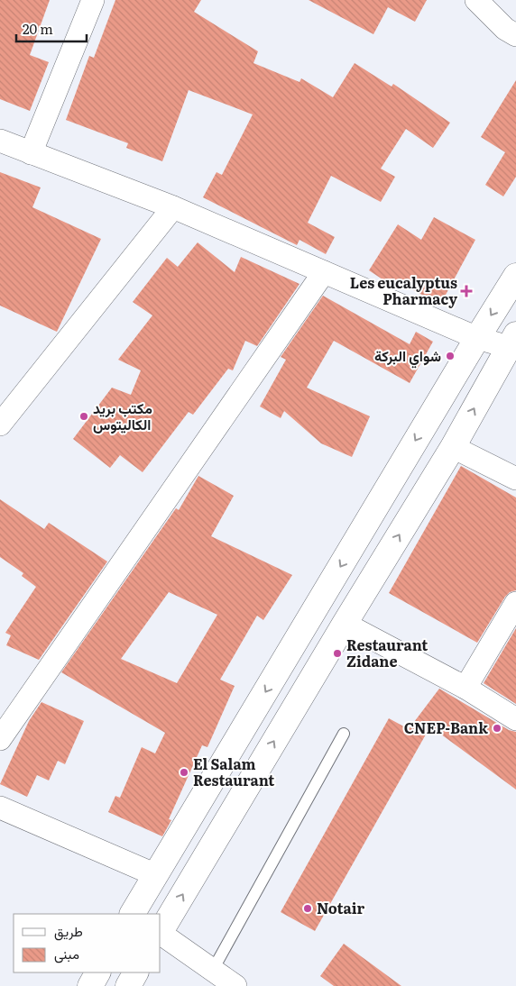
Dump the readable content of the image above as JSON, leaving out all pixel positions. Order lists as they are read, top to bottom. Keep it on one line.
{"places":{"health":["Les eucalyptus Pharmacy"],"other":["شواي البركة","مكتب بريد الكاليتوس","Restaurant Zidane","CNEP-Bank","El Salam Restaurant","Notair"]},"legend":["طريق","مبنى"],"scale_bar":"20 m"}
